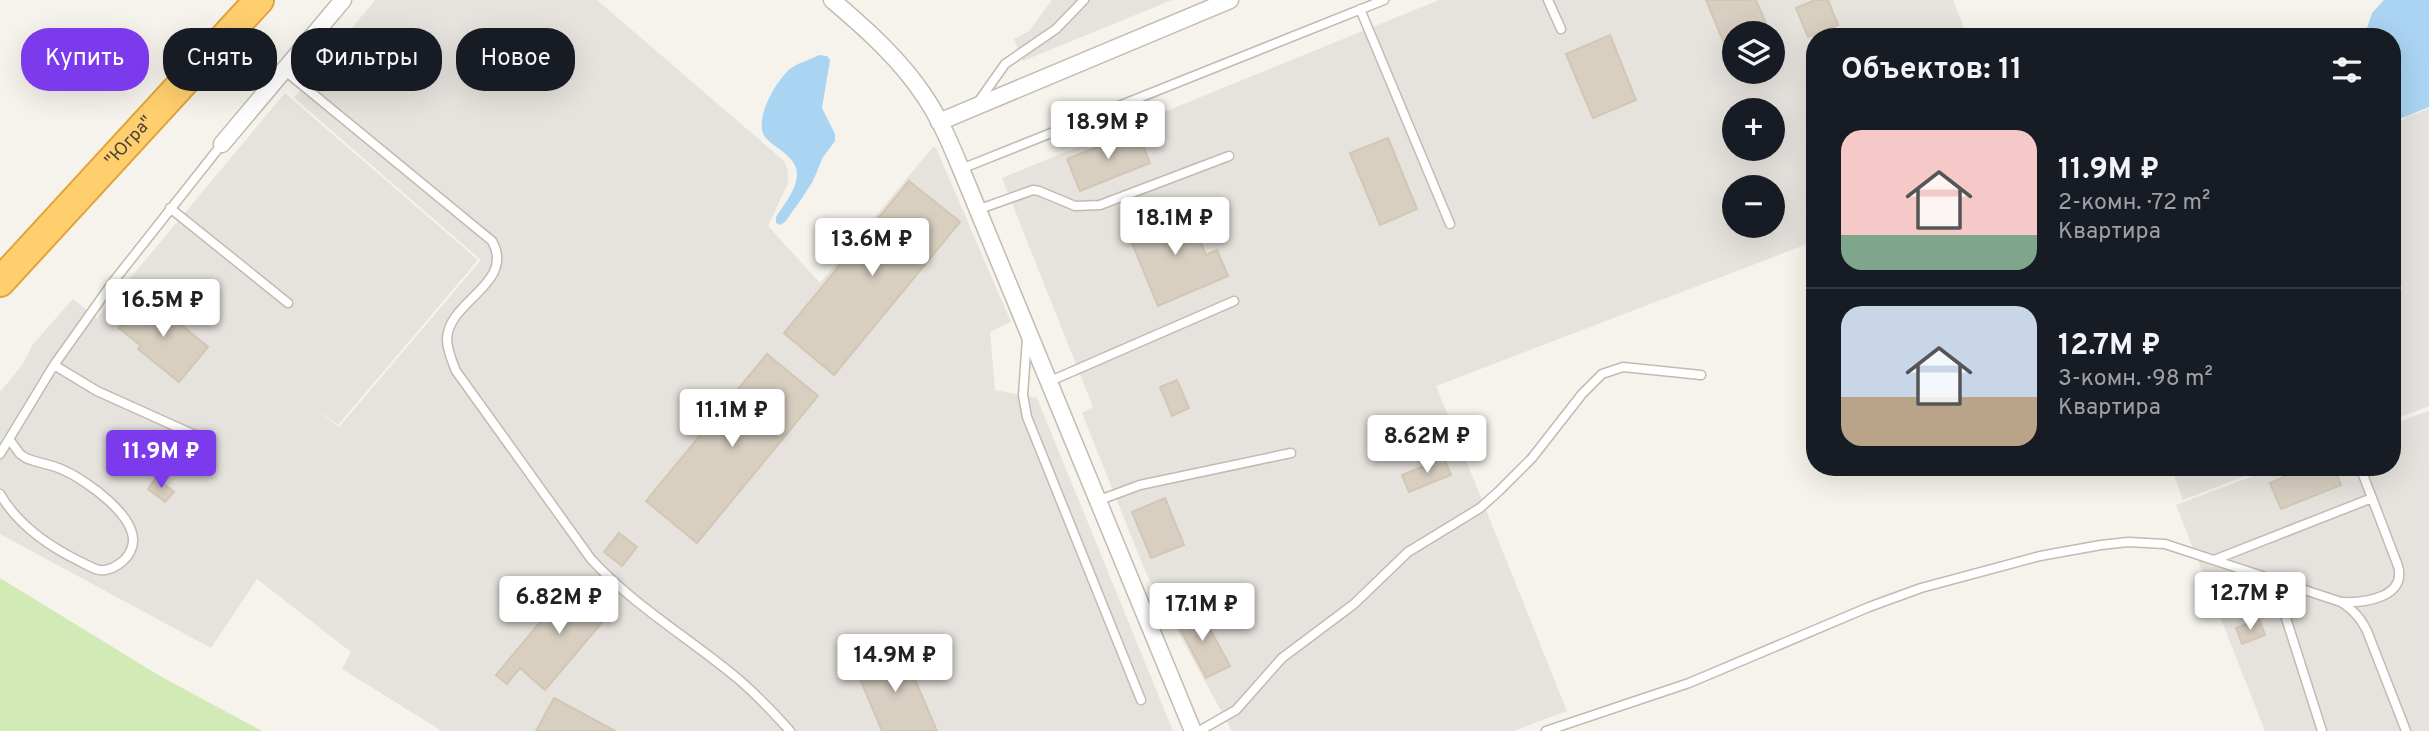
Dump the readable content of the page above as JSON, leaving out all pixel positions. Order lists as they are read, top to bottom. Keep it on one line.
{"streets":{"highway":["\"Югра\""]},"page":{"map_buttons":["+","−"],"chip":["Купить","Снять","Фильтры","Новое"],"heading":"Объектов: 11","price":["18.9M ₽","18.1M ₽","13.6M ₽","16.5M ₽","11.1M ₽","8.62M ₽","11.9M ₽","12.7M ₽","6.82M ₽","17.1M ₽","14.9M ₽"],"list":[{"name":"11.9M ₽","note":"2-комн. · 72 m² · Квартира"},{"name":"12.7M ₽","note":"3-комн. · 98 m² · Квартира"}]}}
